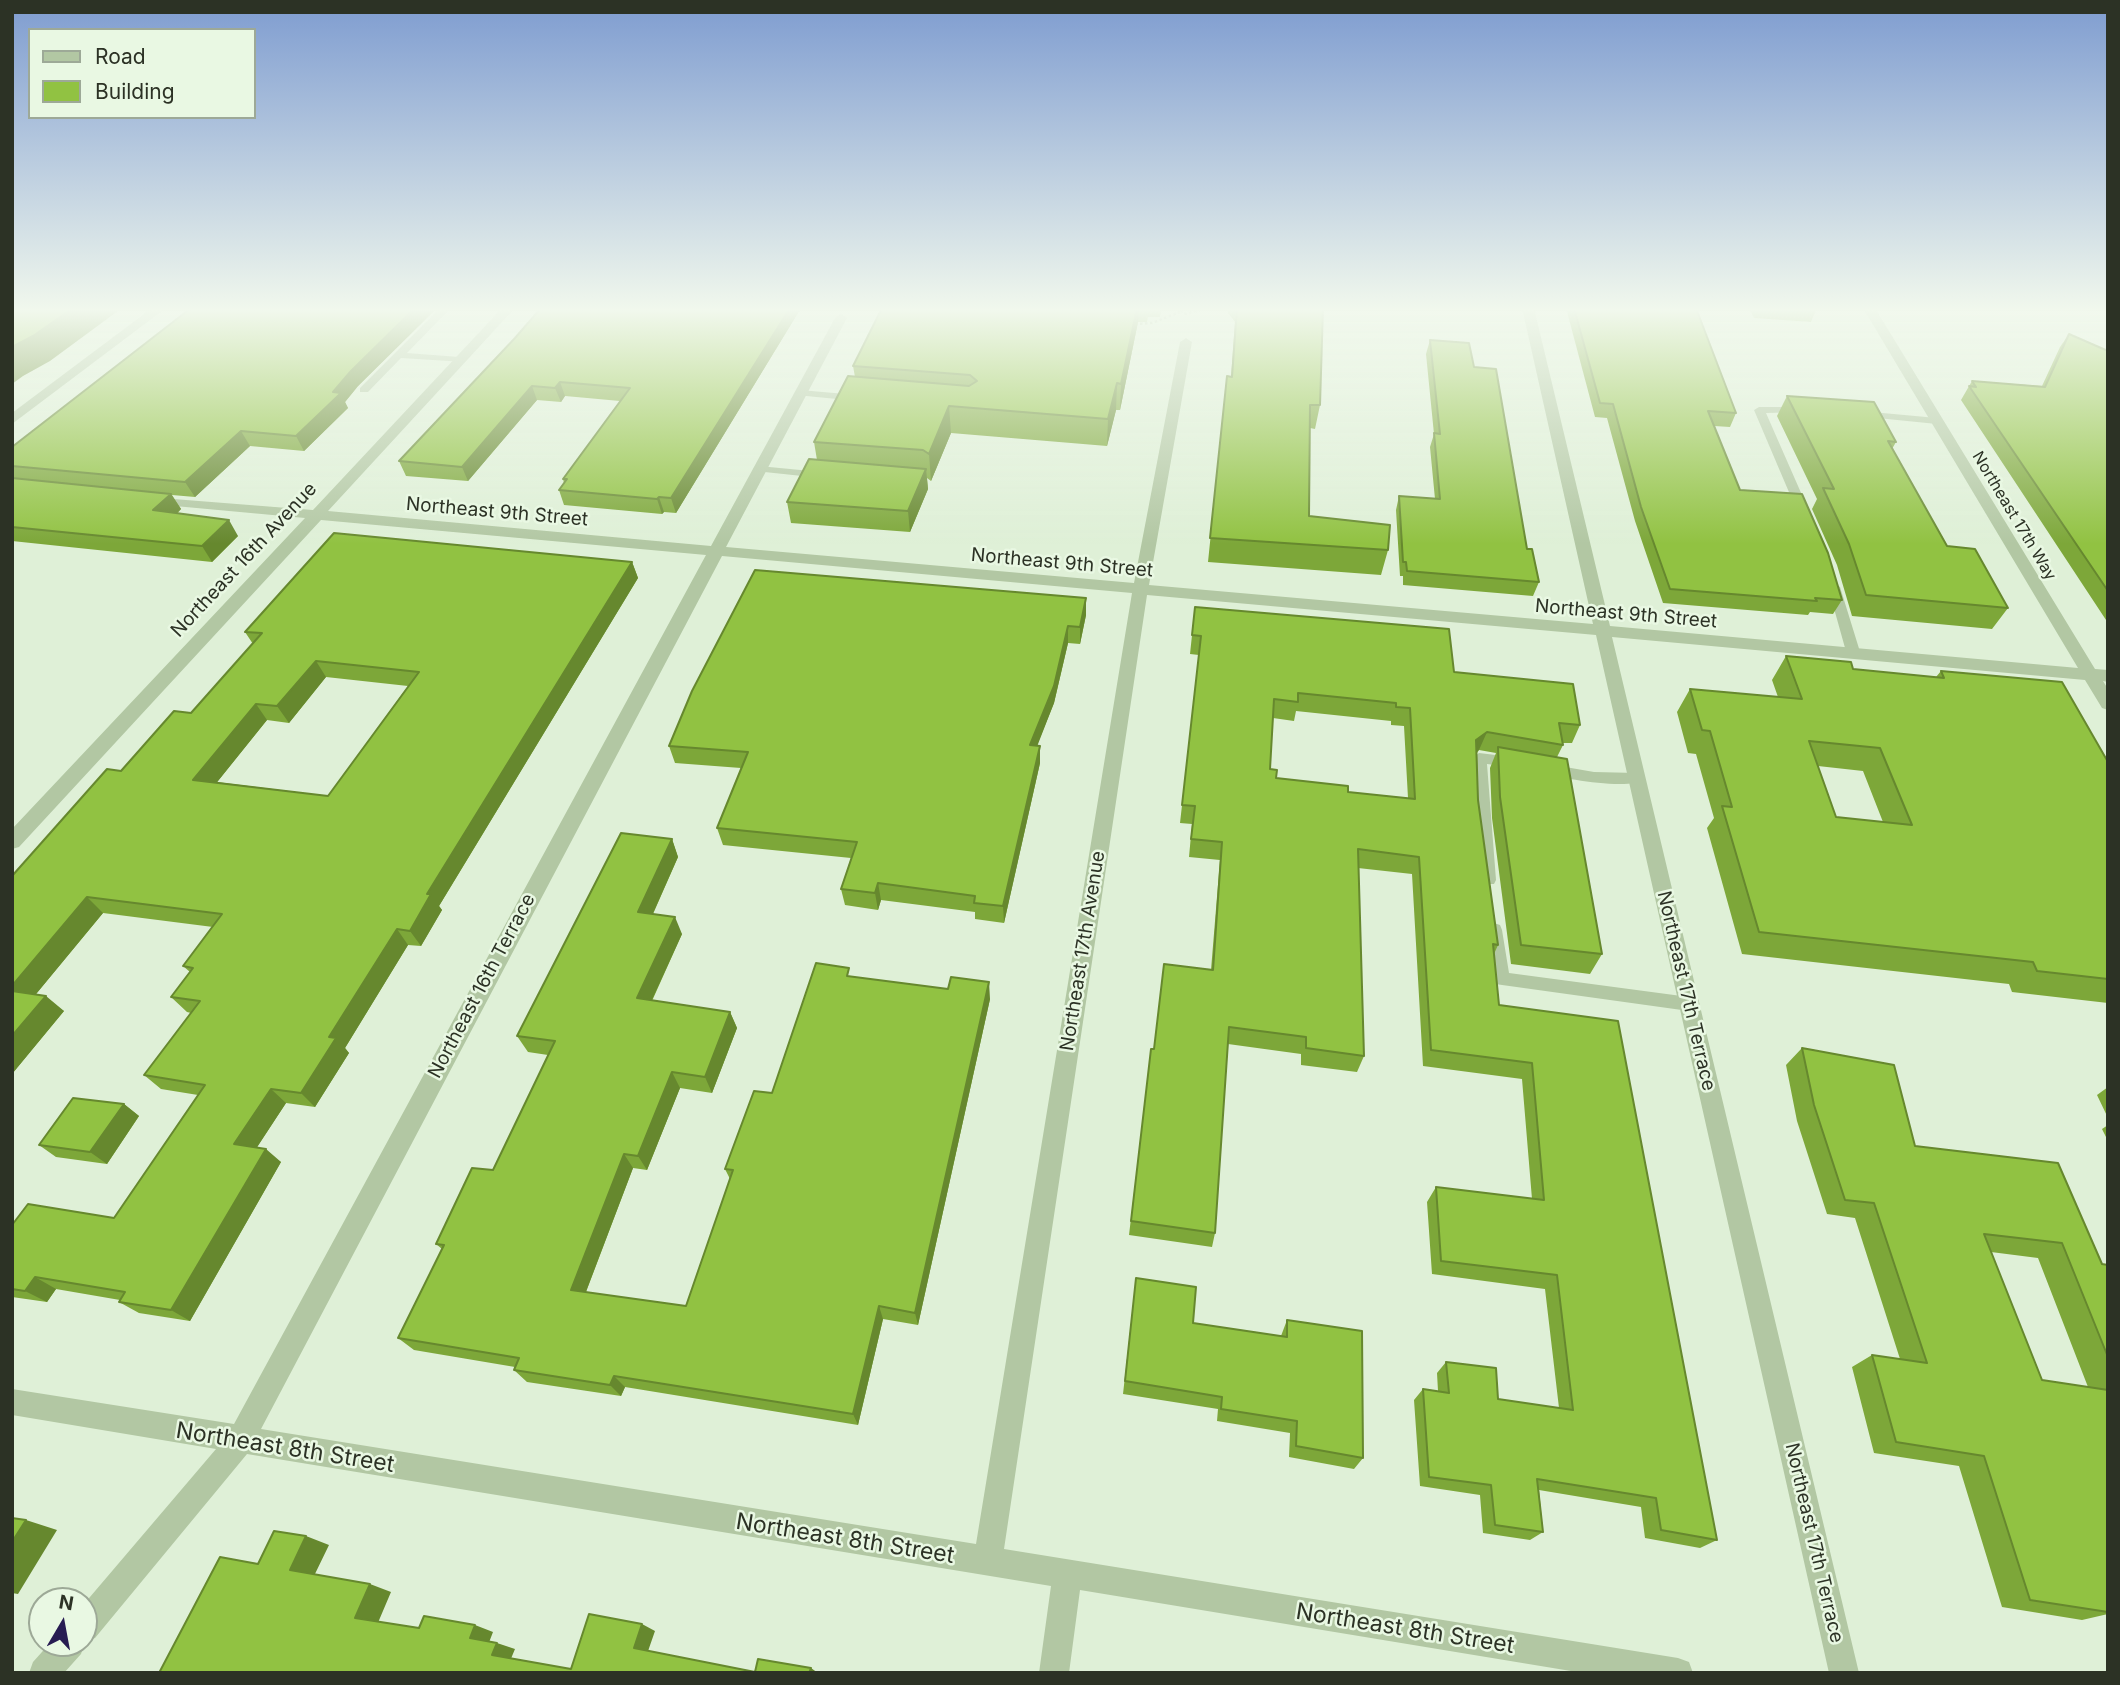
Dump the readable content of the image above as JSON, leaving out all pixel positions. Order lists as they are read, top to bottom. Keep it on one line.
{"streets":{"street":["Northeast 9th Street","Northeast 17th Way","Northeast 16th Avenue","Northeast 17th Avenue","Northeast 16th Terrace","Northeast 17th Terrace","Northeast 8th Street"]},"crossings":[["Northeast 9th Street","Northeast 17th Way"],["Northeast 9th Street","Northeast 16th Avenue"],["Northeast 9th Street","Northeast 17th Avenue"],["Northeast 9th Street","Northeast 16th Terrace"],["Northeast 9th Street","Northeast 17th Terrace"],["Northeast 17th Avenue","Northeast 8th Street"],["Northeast 16th Terrace","Northeast 8th Street"]],"legend":["Road","Building"],"north":"top"}
